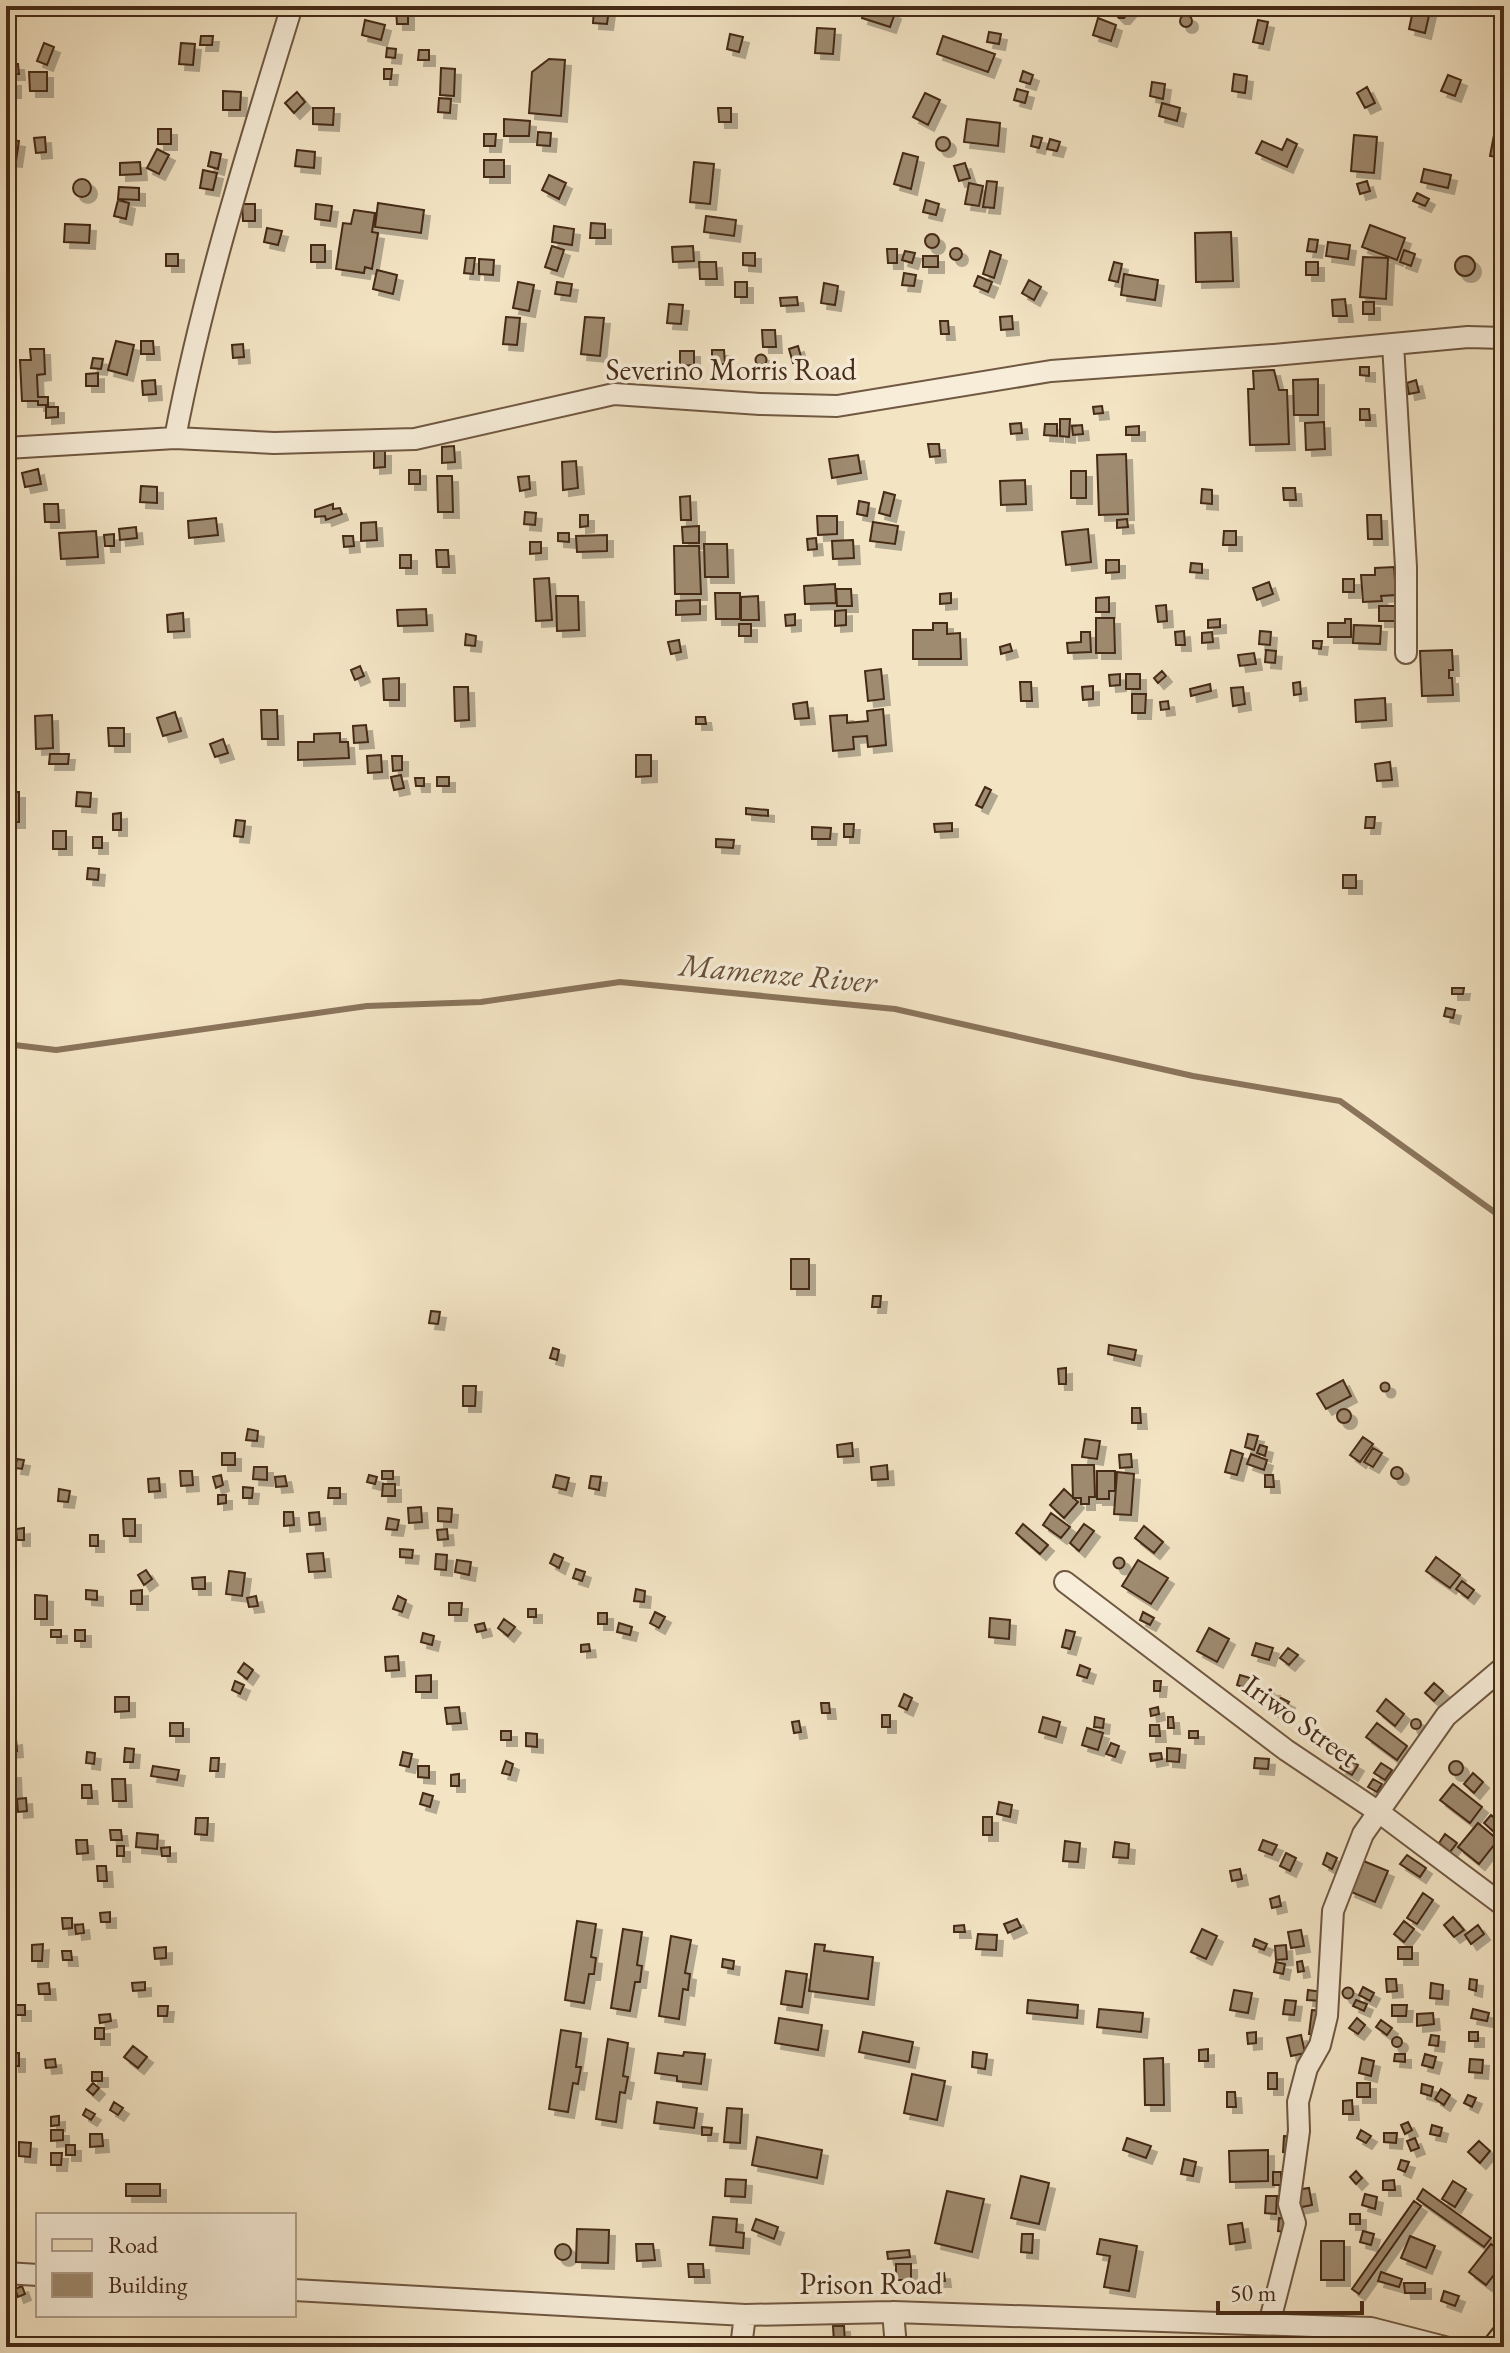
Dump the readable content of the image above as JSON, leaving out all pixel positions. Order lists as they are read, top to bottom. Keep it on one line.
{"streets":{"street":["Severino Morris Road","Iriwo Street","Prison Road"]},"water":["Mamenze River"],"legend":["Road","Building"],"scale_bar":"50 m"}
